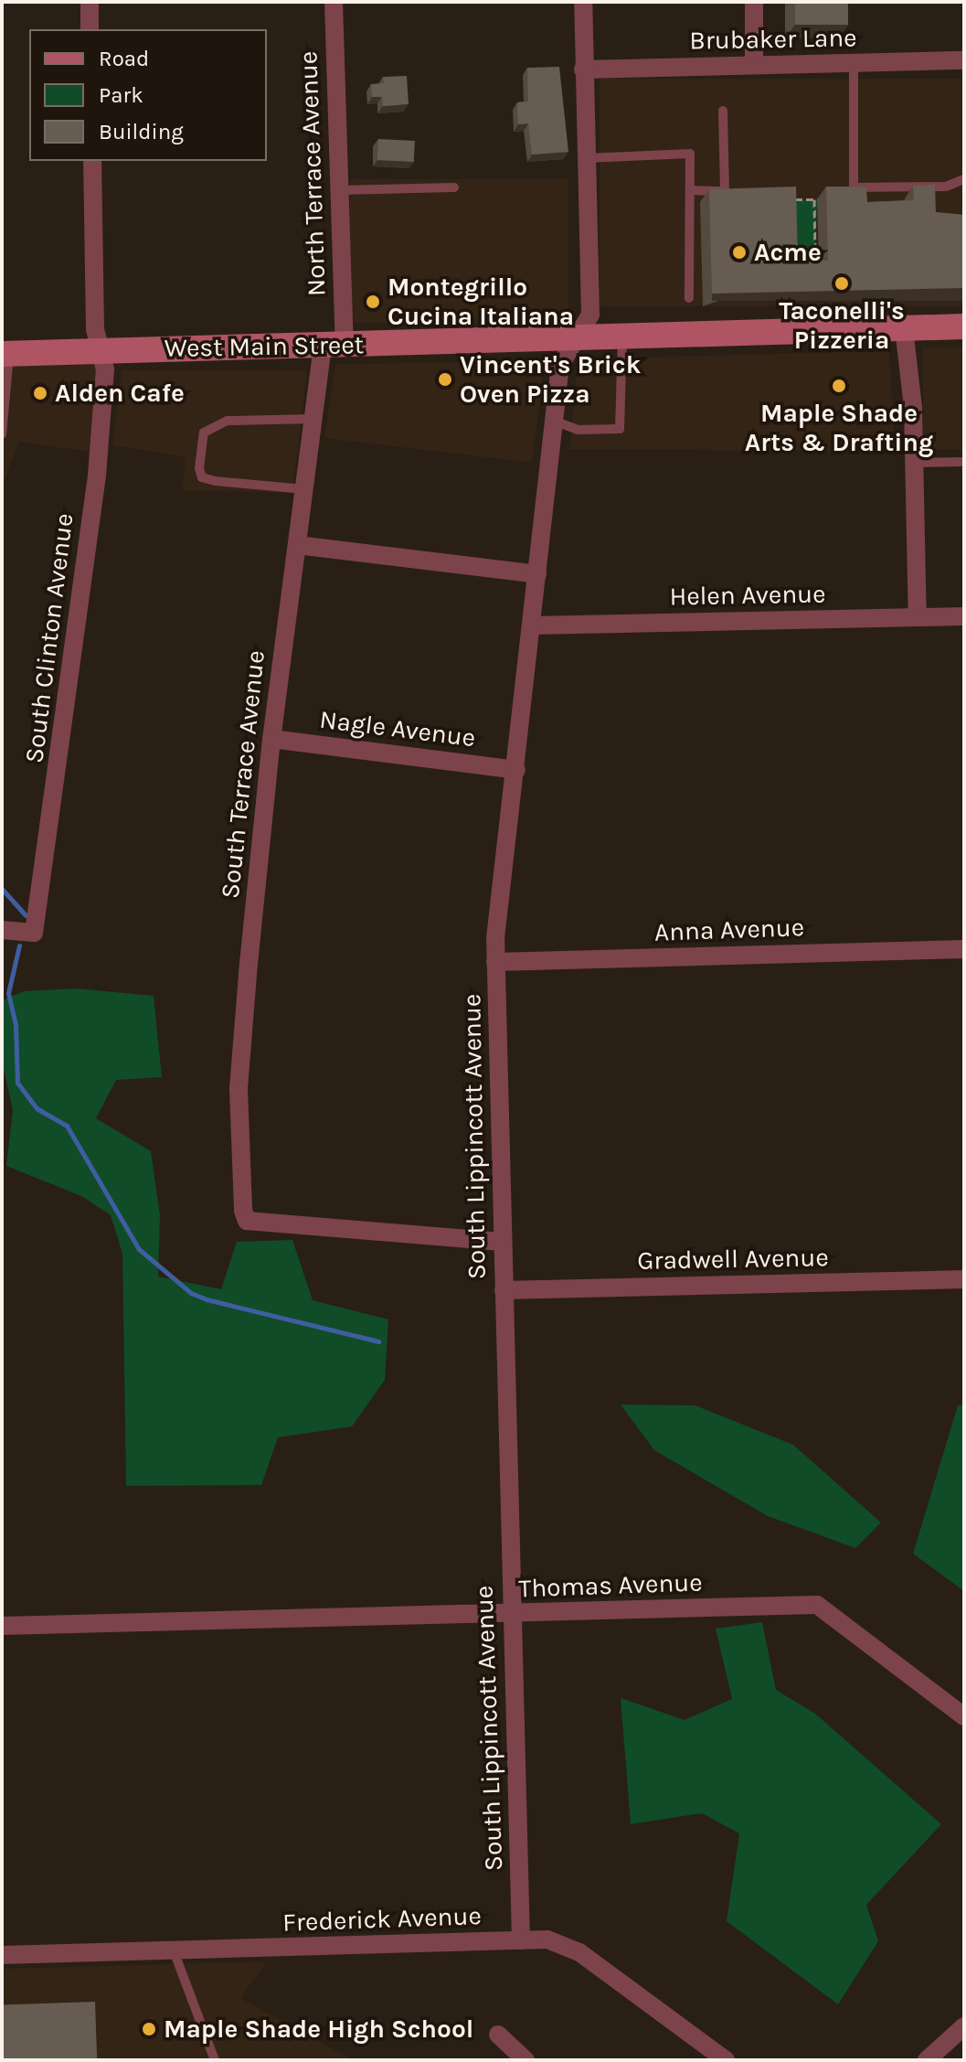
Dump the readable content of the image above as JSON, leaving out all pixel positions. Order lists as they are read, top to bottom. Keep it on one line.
{"streets":{"main road":["West Main Street"],"street":["Brubaker Lane","North Terrace Avenue","Helen Avenue","South Clinton Avenue","Nagle Avenue","South Terrace Avenue","Anna Avenue","South Lippincott Avenue","Gradwell Avenue","Thomas Avenue","Frederick Avenue"]},"crossings":[["Brubaker Lane","South Lippincott Avenue"],["North Terrace Avenue","West Main Street"],["North Terrace Avenue","South Terrace Avenue"],["West Main Street","South Clinton Avenue"],["West Main Street","South Terrace Avenue"],["West Main Street","South Lippincott Avenue"],["Helen Avenue","South Lippincott Avenue"],["Nagle Avenue","South Terrace Avenue"],["Nagle Avenue","South Lippincott Avenue"],["South Terrace Avenue","South Lippincott Avenue"],["Anna Avenue","South Lippincott Avenue"],["South Lippincott Avenue","Gradwell Avenue"],["South Lippincott Avenue","Thomas Avenue"],["South Lippincott Avenue","Frederick Avenue"]],"places":["Acme","Taconelli's Pizzeria","Montegrillo Cucina Italiana","Vincent's Brick Oven Pizza","Maple Shade Arts & Drafting","Alden Cafe","Maple Shade High School"],"legend":["Road","Park","Building"]}
